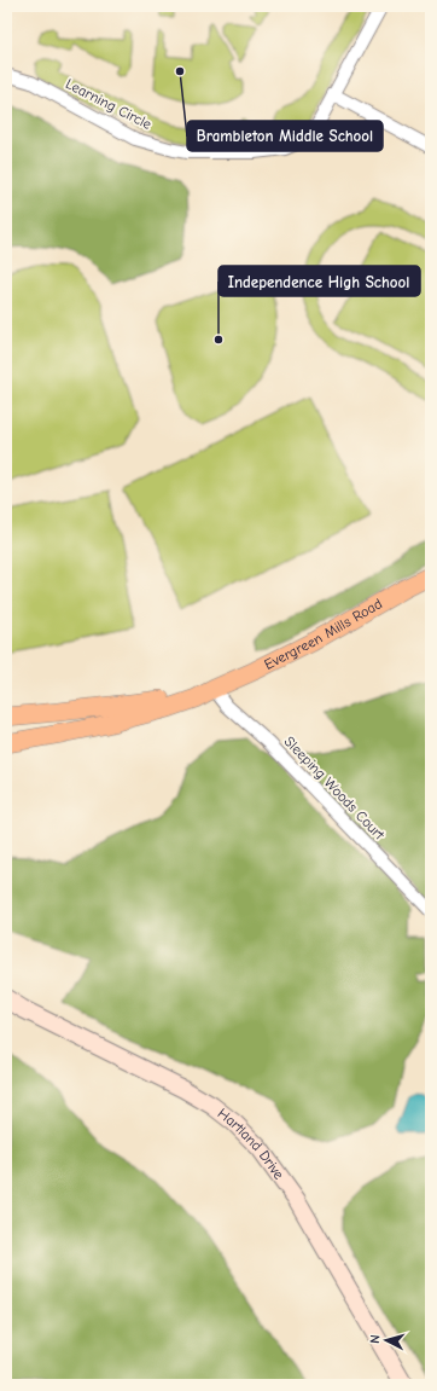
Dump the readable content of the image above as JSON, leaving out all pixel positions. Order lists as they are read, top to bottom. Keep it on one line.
{"streets":{"main road":["Evergreen Mills Road","Hartland Drive"],"street":["Learning Circle","Sleeping Woods Court"]},"crossings":[["Evergreen Mills Road","Sleeping Woods Court"]],"places":["Brambleton Middle School","Independence High School"],"north":"left"}
